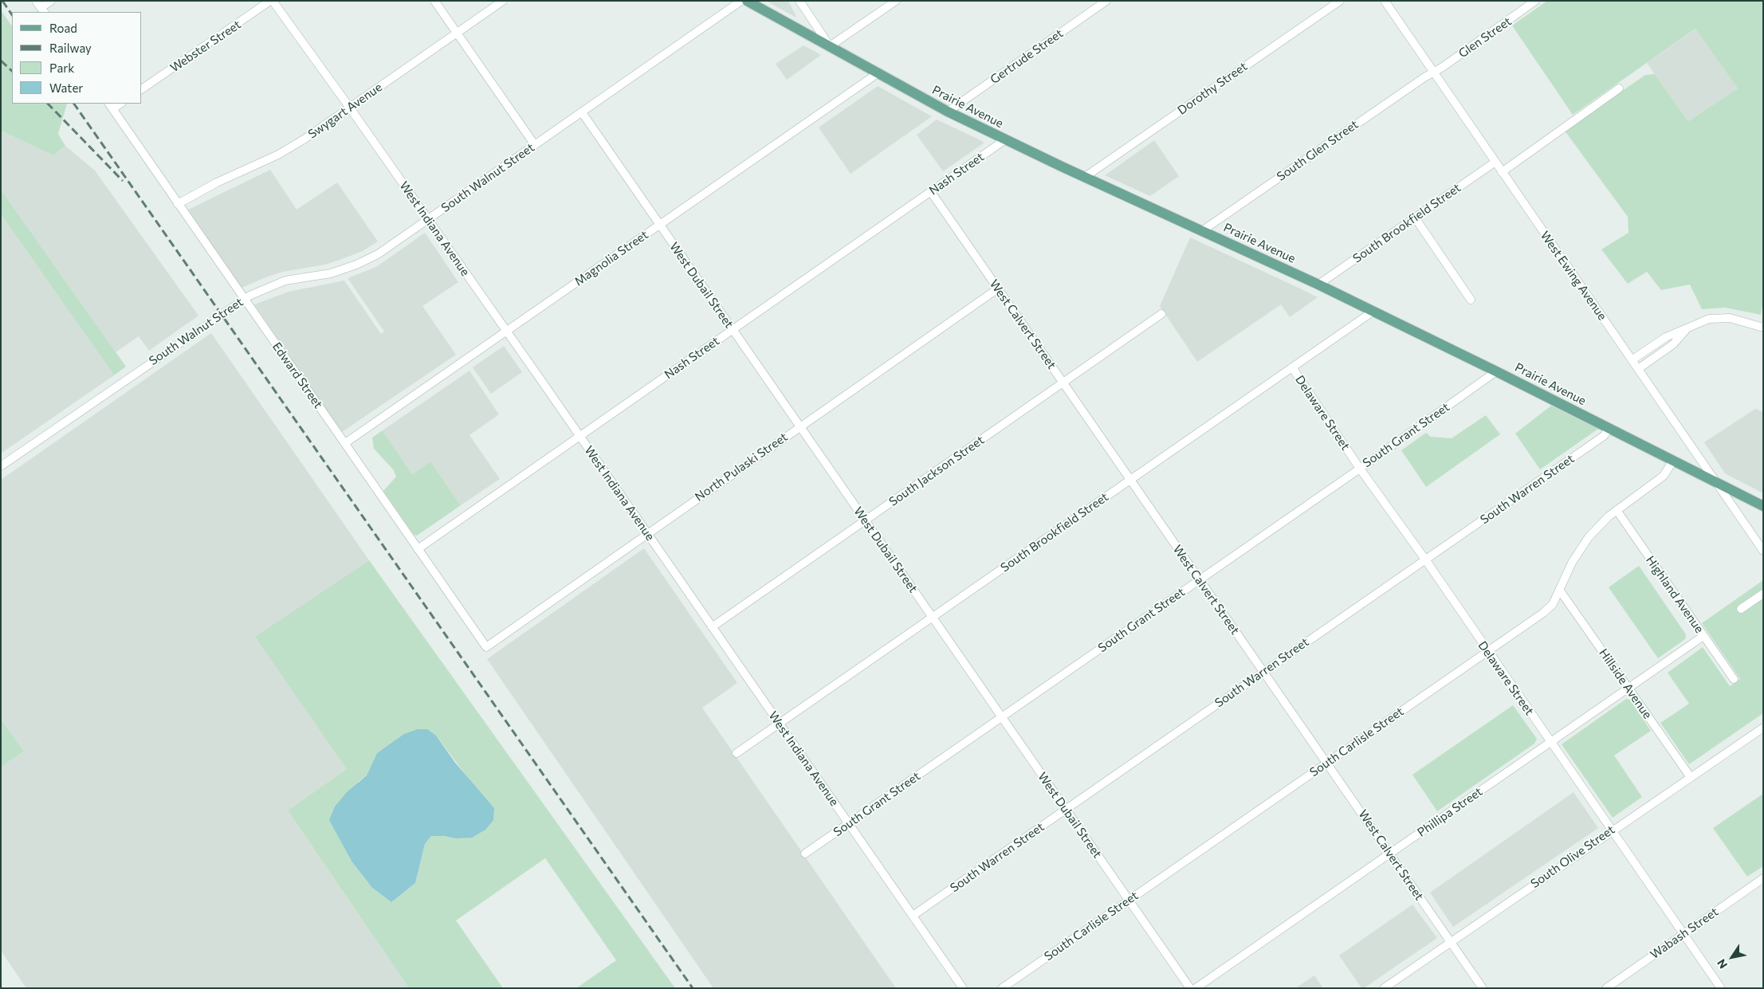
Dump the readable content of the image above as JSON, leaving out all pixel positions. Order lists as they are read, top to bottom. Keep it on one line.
{"streets":{"main road":["Prairie Avenue"],"street":["Glen Street","Webster Street","Gertrude Street","Dorothy Street","Swygart Avenue","South Glen Street","Nash Street","South Walnut Street","South Brookfield Street","West Indiana Avenue","Magnolia Street","West Ewing Avenue","West Dubail Street","West Calvert Street","Edward Street","Delaware Street","South Grant Street","North Pulaski Street","South Jackson Street","South Warren Street","Highland Avenue","Hillside Avenue","South Carlisle Street","Phillipa Street","South Olive Street","Wabash Street"]},"crossings":[["Glen Street","South Glen Street"],["Glen Street","West Ewing Avenue"],["Webster Street","West Indiana Avenue"],["Gertrude Street","Prairie Avenue"],["Dorothy Street","Prairie Avenue"],["Prairie Avenue","South Glen Street"],["Prairie Avenue","Nash Street"],["Prairie Avenue","South Brookfield Street"],["Prairie Avenue","Magnolia Street"],["Prairie Avenue","West Ewing Avenue"],["Prairie Avenue","South Grant Street"],["Prairie Avenue","South Warren Street"],["Prairie Avenue","South Carlisle Street"],["Swygart Avenue","West Indiana Avenue"],["Swygart Avenue","Edward Street"],["South Glen Street","West Ewing Avenue"],["Nash Street","West Indiana Avenue"],["Nash Street","West Dubail Street"],["Nash Street","West Calvert Street"],["Nash Street","Edward Street"],["South Walnut Street","West Indiana Avenue"],["South Walnut Street","West Dubail Street"],["South Walnut Street","Edward Street"],["South Brookfield Street","West Indiana Avenue"],["South Brookfield Street","West Ewing Avenue"],["South Brookfield Street","West Dubail Street"],["South Brookfield Street","West Calvert Street"],["South Brookfield Street","Delaware Street"],["West Indiana Avenue","Magnolia Street"],["West Indiana Avenue","South Grant Street"],["West Indiana Avenue","North Pulaski Street"],["West Indiana Avenue","South Jackson Street"],["West Indiana Avenue","South Warren Street"],["Magnolia Street","West Dubail Street"],["Magnolia Street","Edward Street"],["West Dubail Street","South Grant Street"],["West Dubail Street","North Pulaski Street"],["West Dubail Street","South Jackson Street"],["West Dubail Street","South Warren Street"],["West Dubail Street","South Carlisle Street"],["West Calvert Street","South Grant Street"],["West Calvert Street","North Pulaski Street"],["West Calvert Street","South Jackson Street"],["West Calvert Street","South Warren Street"],["West Calvert Street","South Carlisle Street"],["West Calvert Street","Phillipa Street"],["West Calvert Street","South Olive Street"],["Edward Street","North Pulaski Street"],["Delaware Street","South Grant Street"],["Delaware Street","South Warren Street"],["Delaware Street","South Carlisle Street"],["Delaware Street","Phillipa Street"],["Delaware Street","South Olive Street"],["Delaware Street","Wabash Street"],["Highland Avenue","South Carlisle Street"],["Highland Avenue","Phillipa Street"],["Hillside Avenue","South Carlisle Street"],["Hillside Avenue","Phillipa Street"],["Hillside Avenue","South Olive Street"]],"legend":["Road","Railway","Park","Water"],"north":"bottom left"}
